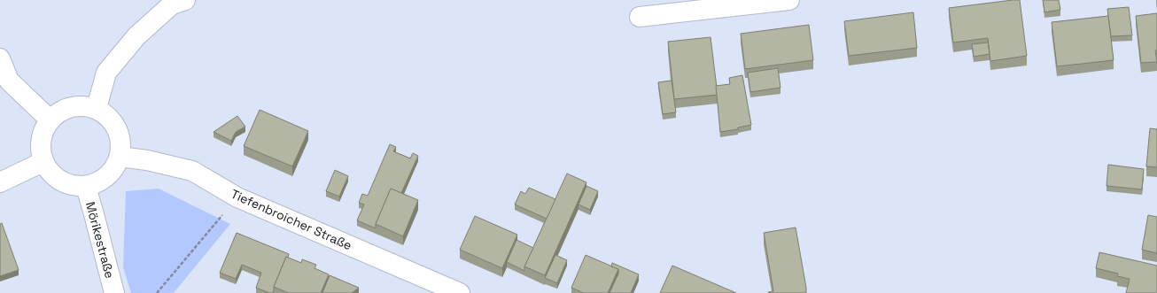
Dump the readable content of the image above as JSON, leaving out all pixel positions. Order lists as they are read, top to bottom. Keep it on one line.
{"streets":{"street":["Tiefenbroicher Straße","Mörikestraße"]},"crossings":[["Tiefenbroicher Straße","Mörikestraße"]]}
